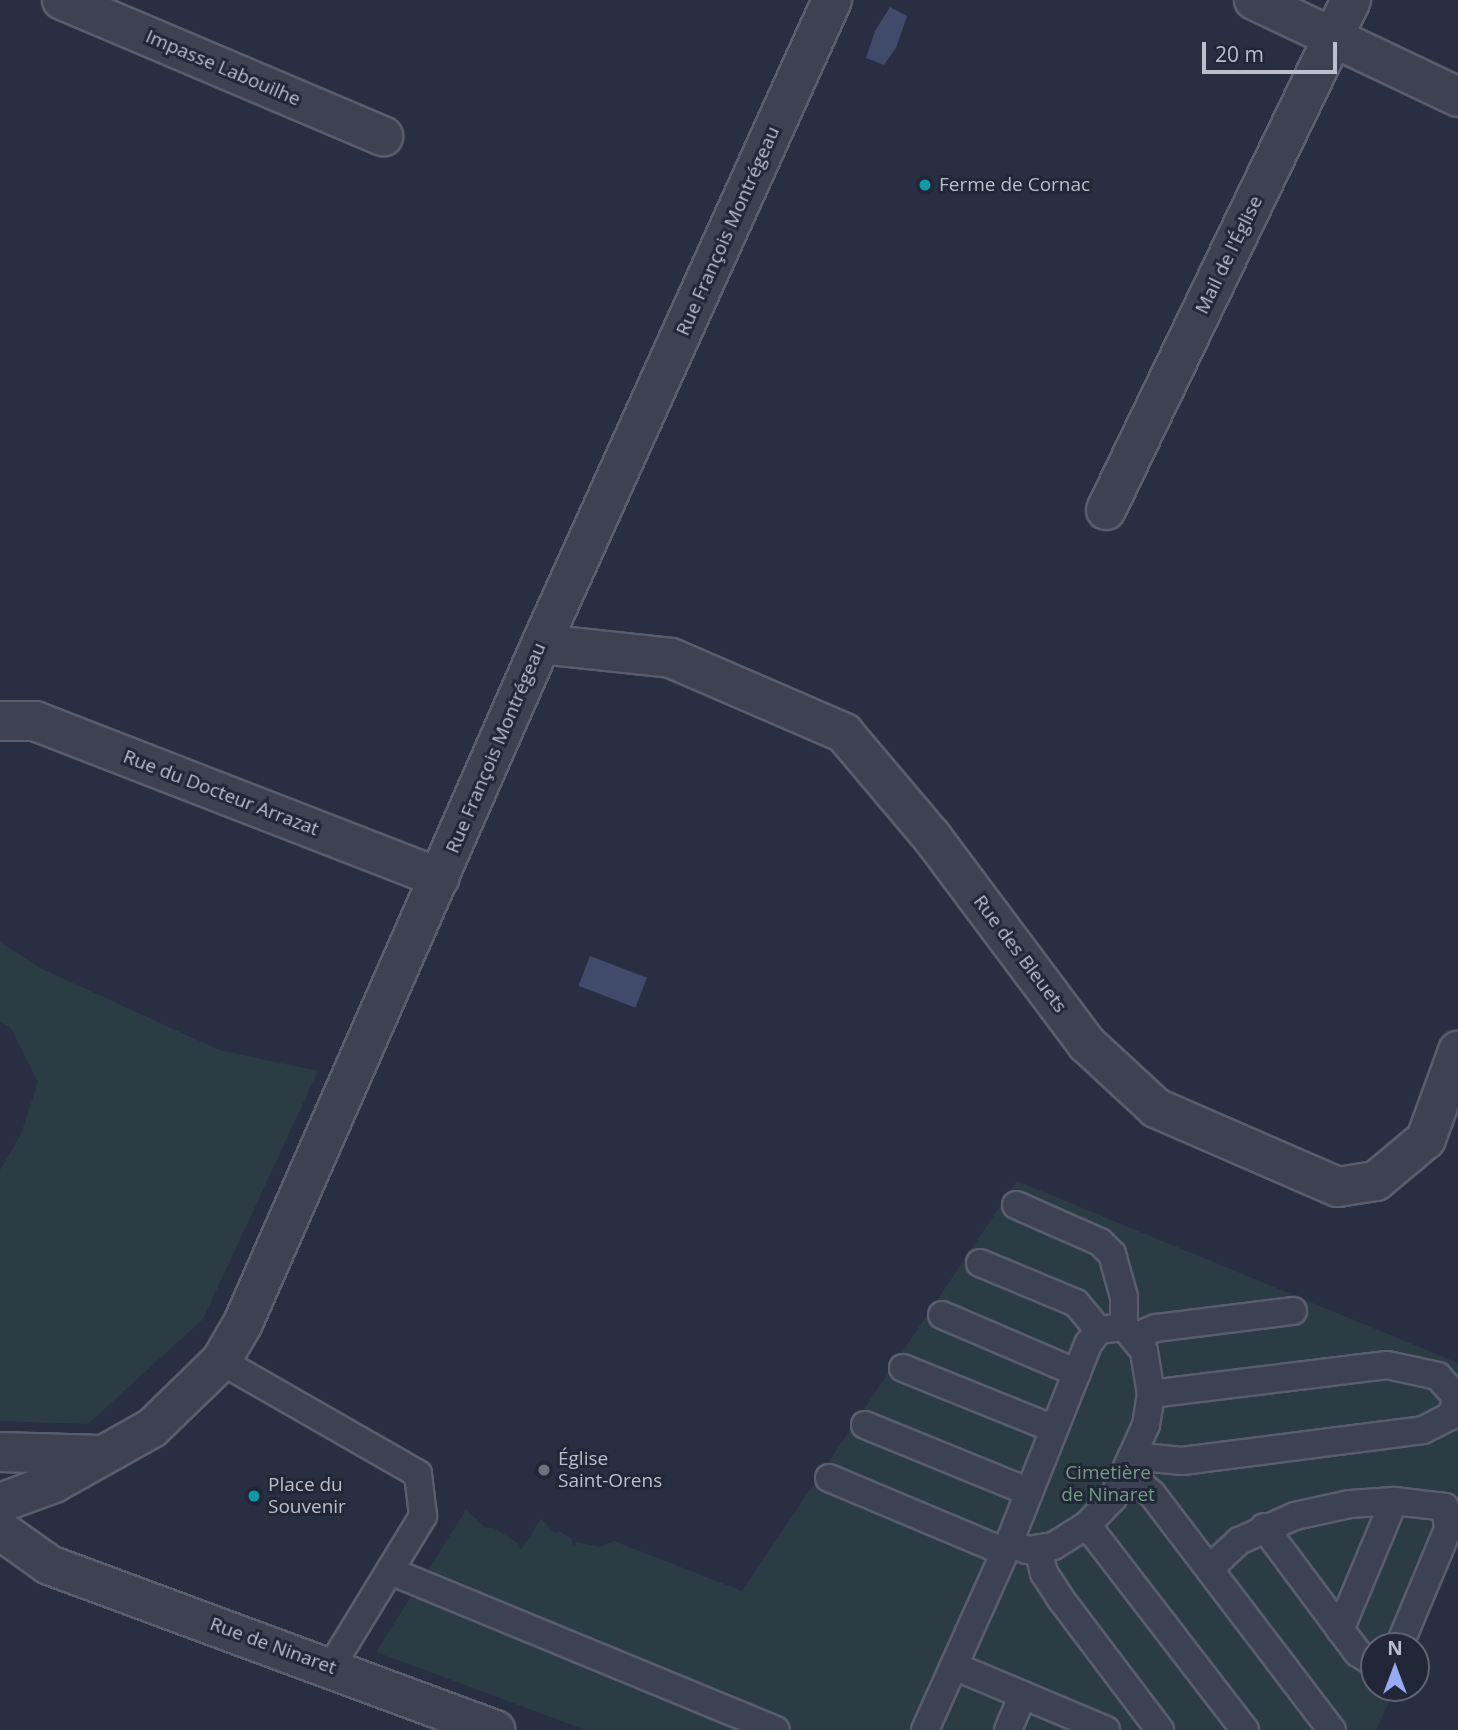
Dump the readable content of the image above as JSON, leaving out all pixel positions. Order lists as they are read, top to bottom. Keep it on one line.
{"streets":{"street":["Impasse Labouilhe","Rue François Montrégeau","Mail de l'Église","Rue du Docteur Arrazat","Rue des Bleuets","Rue de Ninaret"]},"crossings":[["Rue François Montrégeau","Rue du Docteur Arrazat"],["Rue François Montrégeau","Rue des Bleuets"]],"parks":["Cimetière de Ninaret"],"places":["Ferme de Cornac","Église Saint-Orens","Place du Souvenir"],"scale_bar":"20 m","north":"top"}
